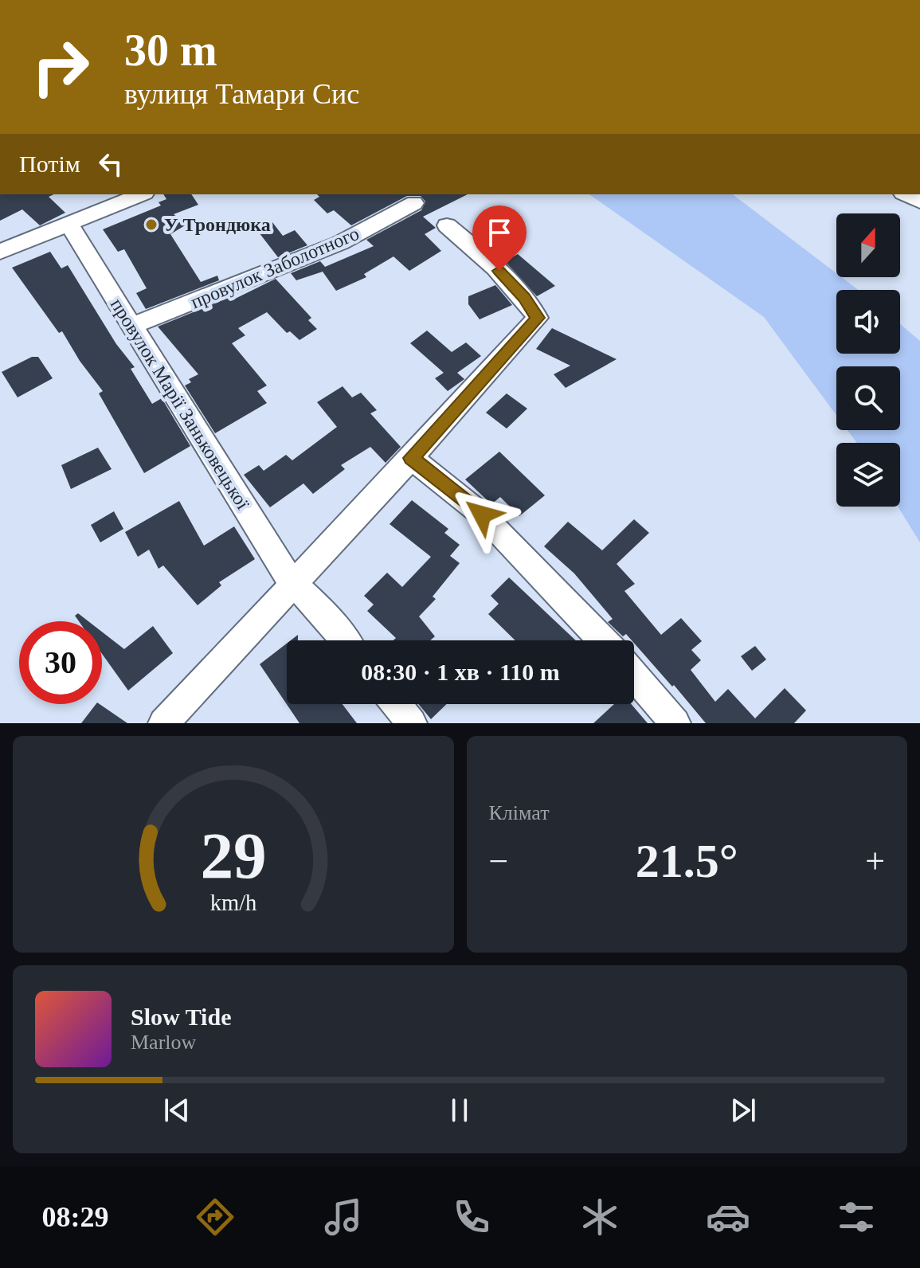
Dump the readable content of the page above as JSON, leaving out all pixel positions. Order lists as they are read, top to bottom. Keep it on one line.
{"streets":{"street":["провулок Заболотного","провулок Марії Заньковецької"]},"crossings":[["провулок Заболотного","провулок Марії Заньковецької"]],"places":["У Трондюка"],"north":"top","page":{"turn":["30 m","вулиця Тамари Сис"],"then":"Потім","limit":"30","trip":"08:30 · 1 хв · 110 m","tile":"Клімат","heat":["−","21.5°","+"],"song":["Slow Tide","Marlow"],"tabs":"08:29","gauge":["29","km/h"]}}
